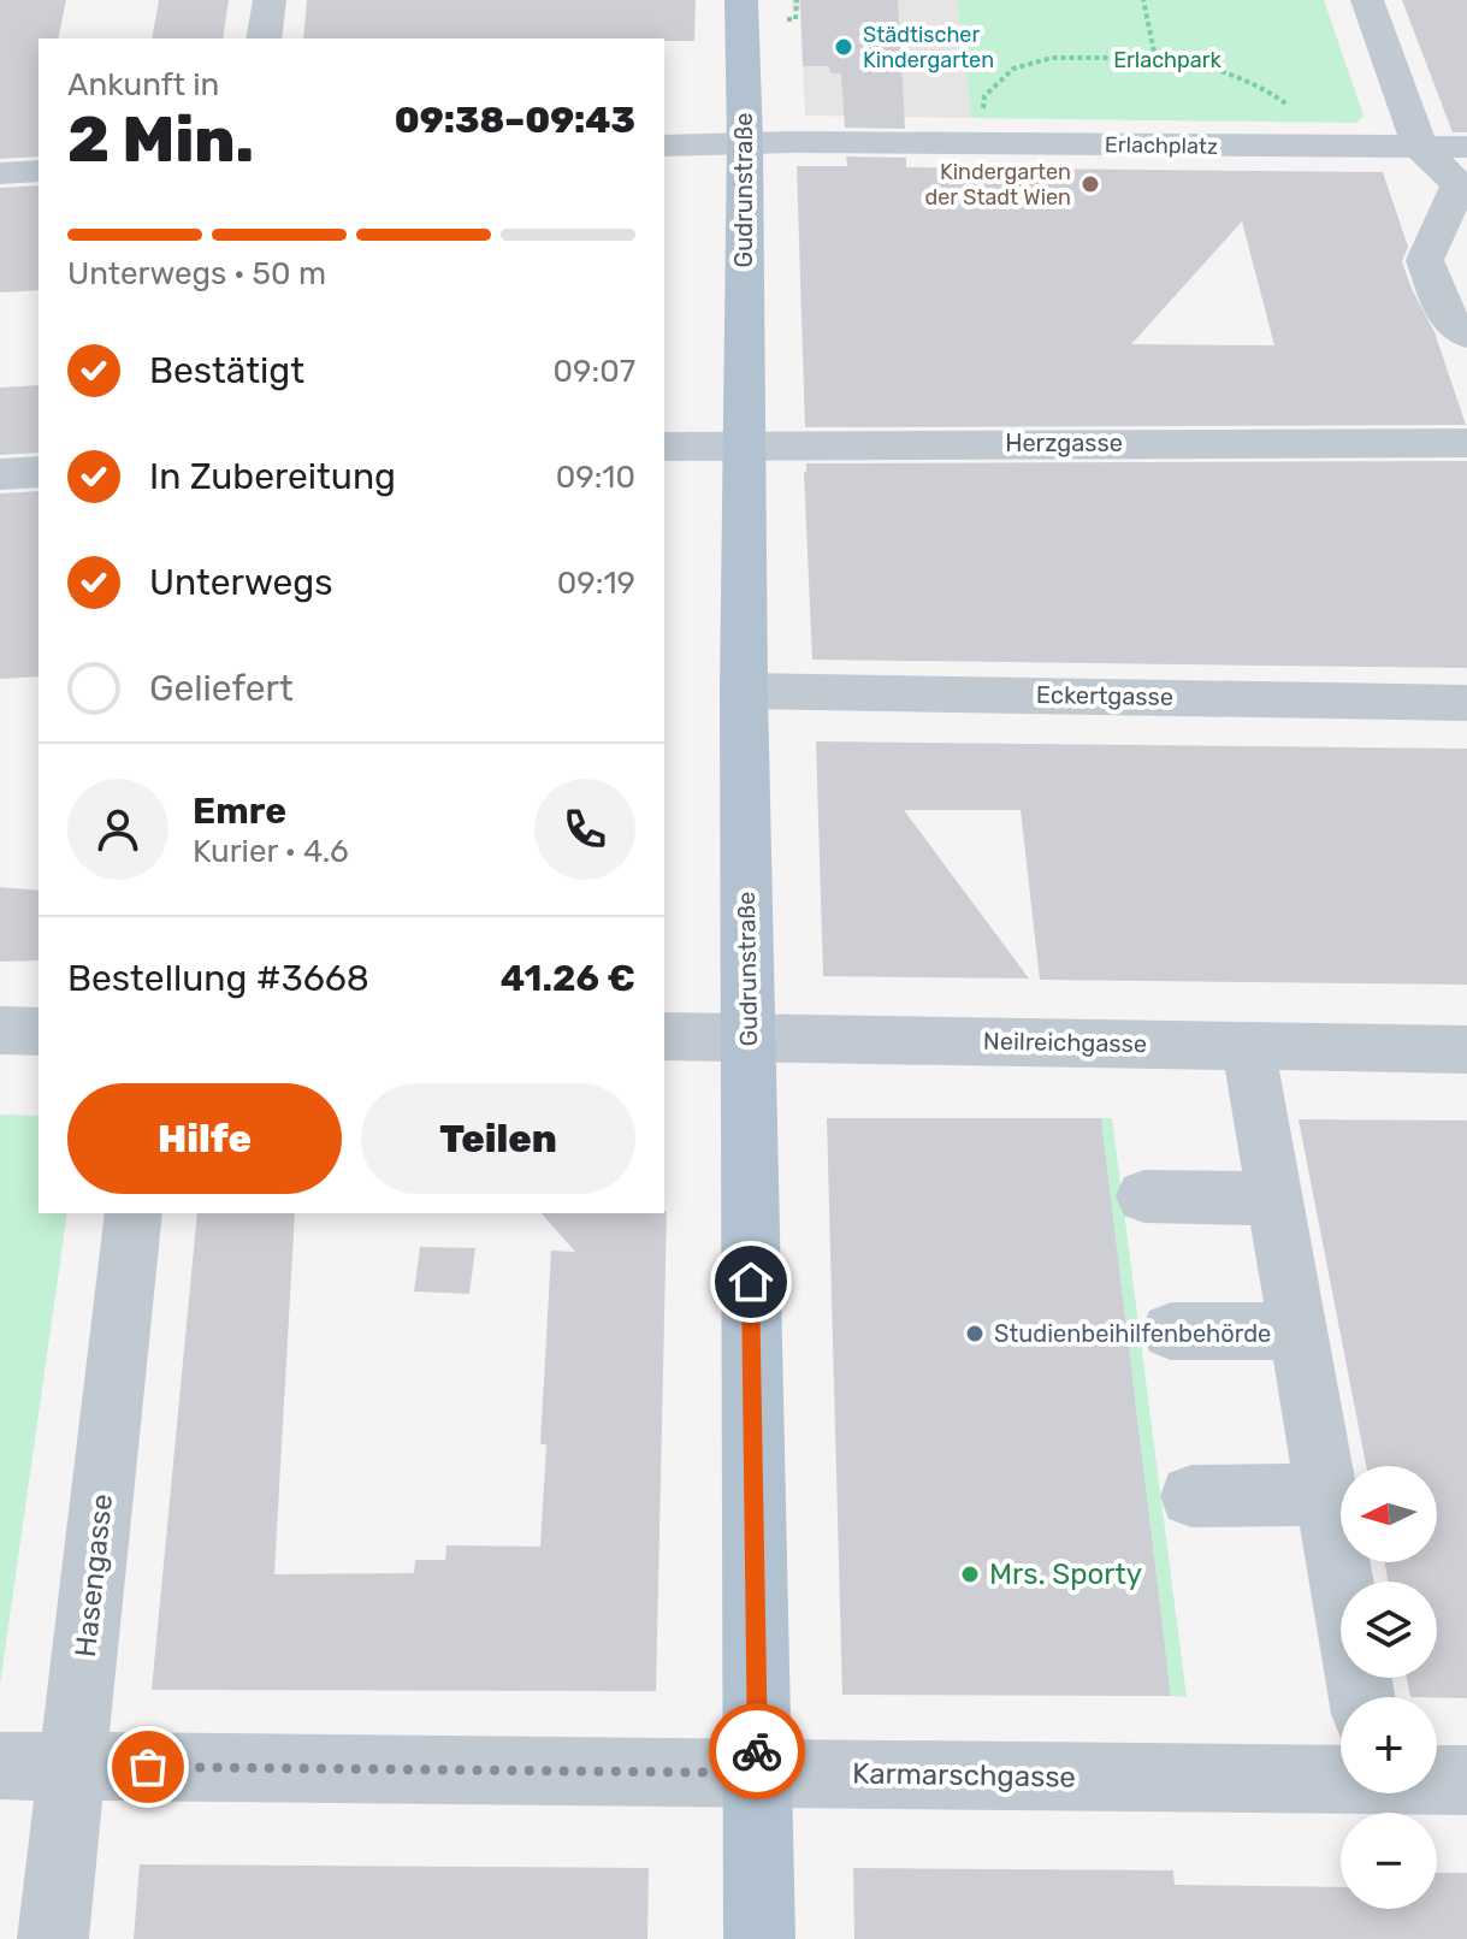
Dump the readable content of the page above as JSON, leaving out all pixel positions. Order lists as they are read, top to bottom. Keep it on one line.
{"streets":{"main road":["Gudrunstraße"],"street":["Erlachplatz","Herzgasse","Eckertgasse","Neilreichgasse","Hasengasse","Karmarschgasse"]},"crossings":[["Erlachplatz","Gudrunstraße"],["Gudrunstraße","Herzgasse"],["Gudrunstraße","Eckertgasse"],["Gudrunstraße","Neilreichgasse"],["Gudrunstraße","Karmarschgasse"],["Hasengasse","Karmarschgasse"]],"parks":["Erlachpark"],"places":["Städtischer Kindergarten","Kindergarten der Stadt Wien","Studienbeihilfenbehörde","Mrs. Sporty"],"north":"left","page":{"heading":["2 Min.","Ankunft in","09:38–09:43"],"panel":["Emre","Kurier · 4.6","Bestellung #3668","41.26 €"],"bar":"Unterwegs · 50 m","list":[["Bestätigt","09:07"],["In Zubereitung","09:10"],["Unterwegs","09:19"],"Geliefert"],"buttons":["Hilfe","Teilen"],"map_buttons":["+","−"]}}
